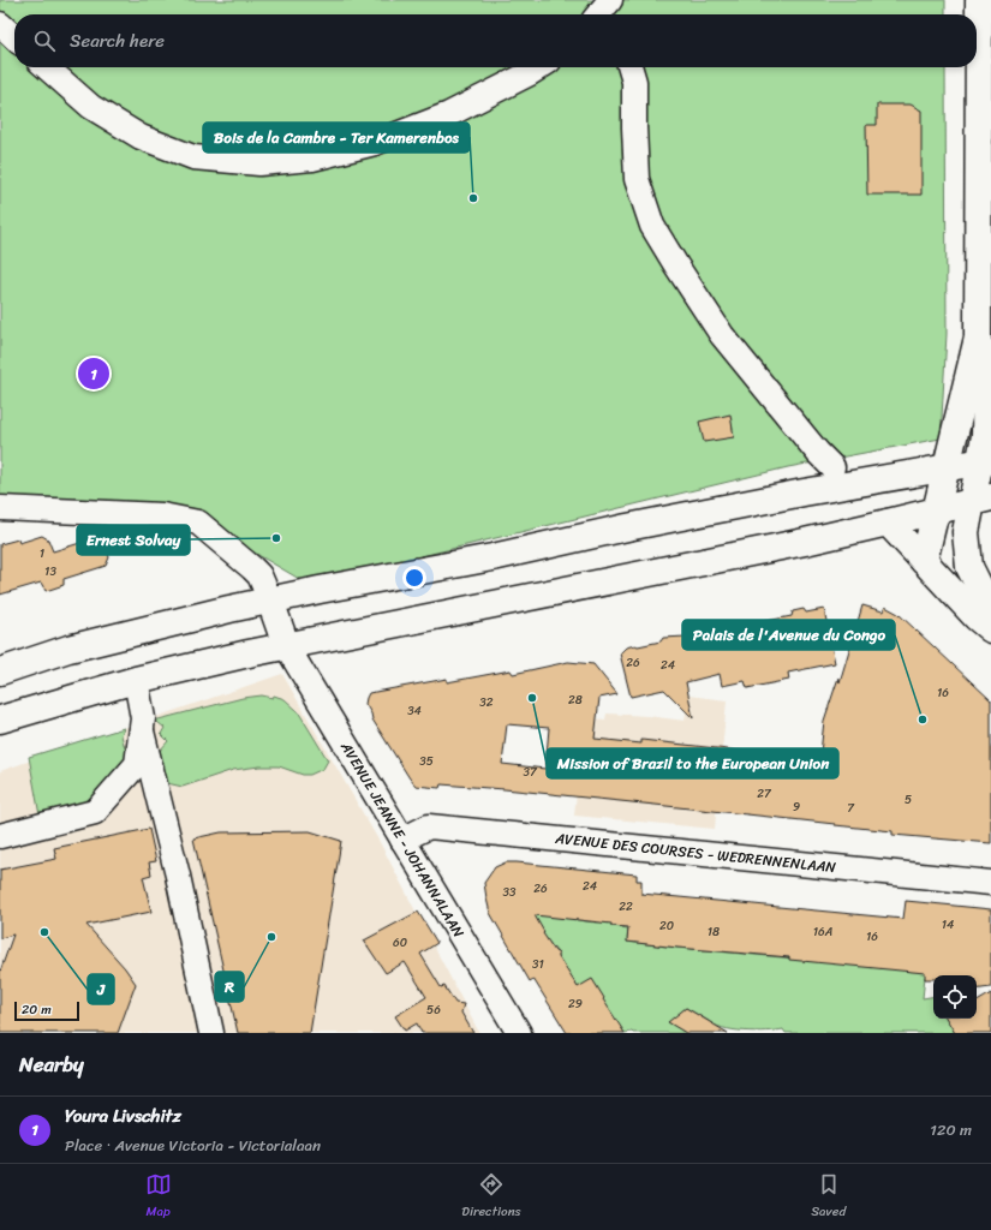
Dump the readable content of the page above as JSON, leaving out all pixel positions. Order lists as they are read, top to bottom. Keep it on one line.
{"streets":{"street":["AVENUE JEANNE - JOHANNALAAN","AVENUE DES COURSES - WEDRENNENLAAN"]},"crossings":[["AVENUE JEANNE - JOHANNALAAN","AVENUE DES COURSES - WEDRENNENLAAN"]],"places":["Bois de la Cambre - Ter Kamerenbos","Ernest Solvay","Mission of Brazil to the European Union","Palais de l'Avenue du Congo","J","R"],"house_numbers":["1","13","26","24","16","28","32","34","35","37","27","5","9","7","24","26","33","22","14","20","18","16A","16","60","31","29","56"],"scale_bar":"20 m","page":{"search":"Search here","pins":"1","scale":"20 m","heading":"Nearby","list":[{"mark":"1","name":"Youra Livschitz","note":"Place · Avenue Victoria - Victorialaan","value":"120 m"}],"nav":["Map","Directions","Saved"]}}
